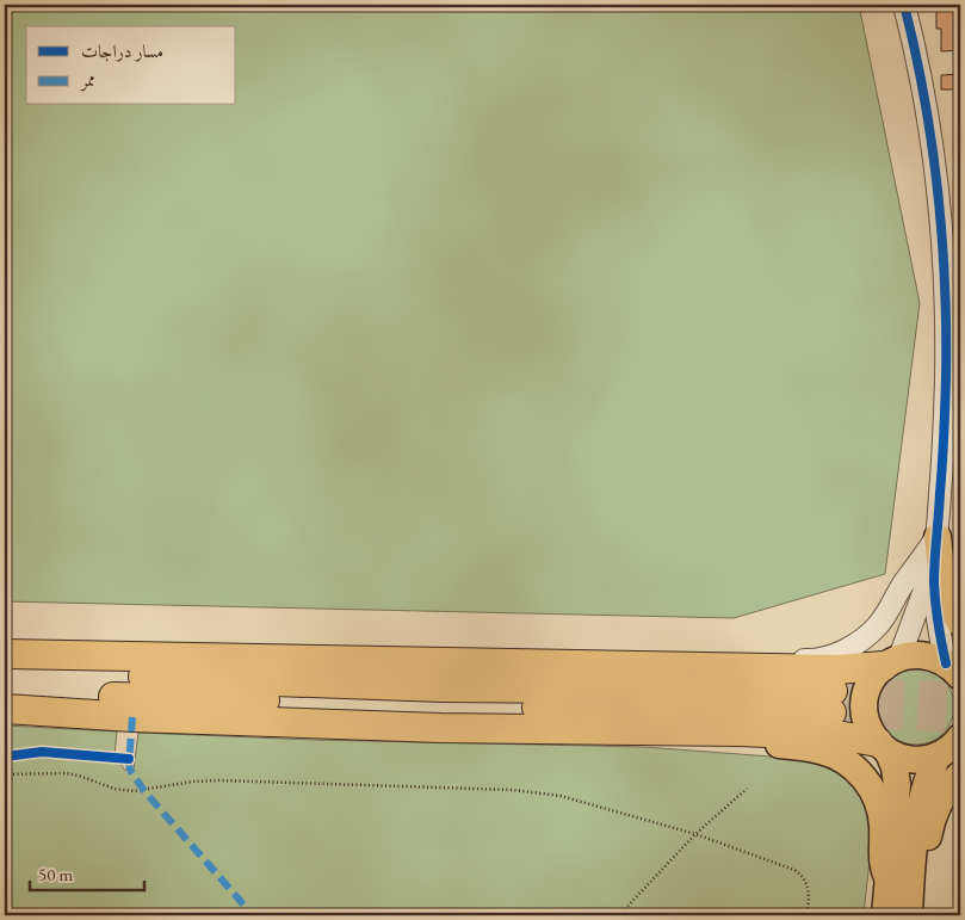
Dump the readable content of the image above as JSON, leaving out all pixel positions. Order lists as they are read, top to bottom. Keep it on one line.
{"legend":["مسار دراجات","ممر"],"scale_bar":"50 m"}
